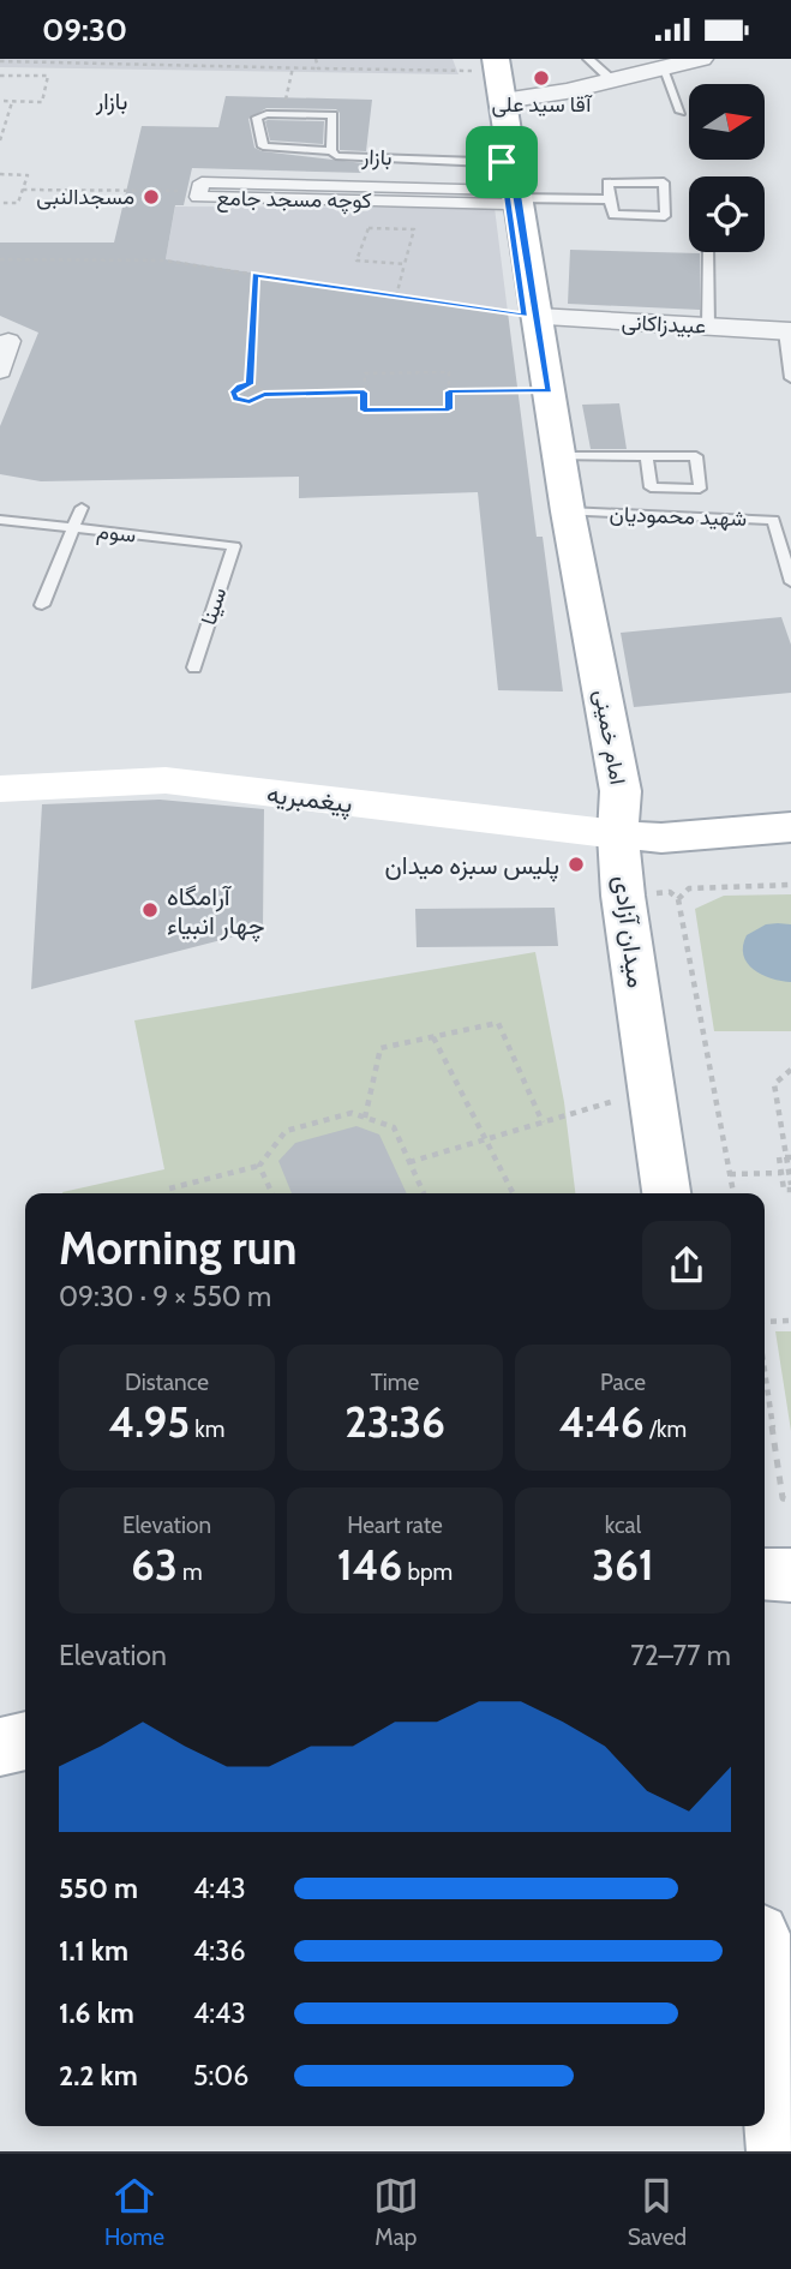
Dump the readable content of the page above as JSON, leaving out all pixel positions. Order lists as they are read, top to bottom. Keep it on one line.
{"streets":{"main road":["امام خمینی","پیغمبریه","میدان آزادی"],"street":["کوچه مسجد جامع","عبیدزاکانی"],"lane":["بازار","شهید محمودیان","سوم","سینا"]},"crossings":[["بازار","کوچه مسجد جامع"],["بازار","امام خمینی"],["کوچه مسجد جامع","امام خمینی"],["عبیدزاکانی","امام خمینی"],["شهید محمودیان","امام خمینی"],["سوم","سینا"],["امام خمینی","پیغمبریه"],["امام خمینی","میدان آزادی"],["پیغمبریه","میدان آزادی"]],"districts":["بازار"],"places":["آقا سید علی","مسجدالنبی","پلیس سبزه میدان","آرامگاه چهار انبیاء"],"north":"right","page":{"status":"09:30","heading":["Morning run","09:30 · 9 × 550 m"],"stats":[["Distance","4.95 km"],["Time","23:36"],["Pace","4:46 /km"],["Elevation","63 m"],["Heart rate","146 bpm"],["kcal","361"]],"chart":["Elevation","72–77 m"],"list":[{"name":"550 m","note":"4:43"},{"name":"1.1 km","note":"4:36"},{"name":"1.6 km","note":"4:43"},{"name":"2.2 km","note":"5:06"}],"tabs":["Home","Map","Saved"]}}
